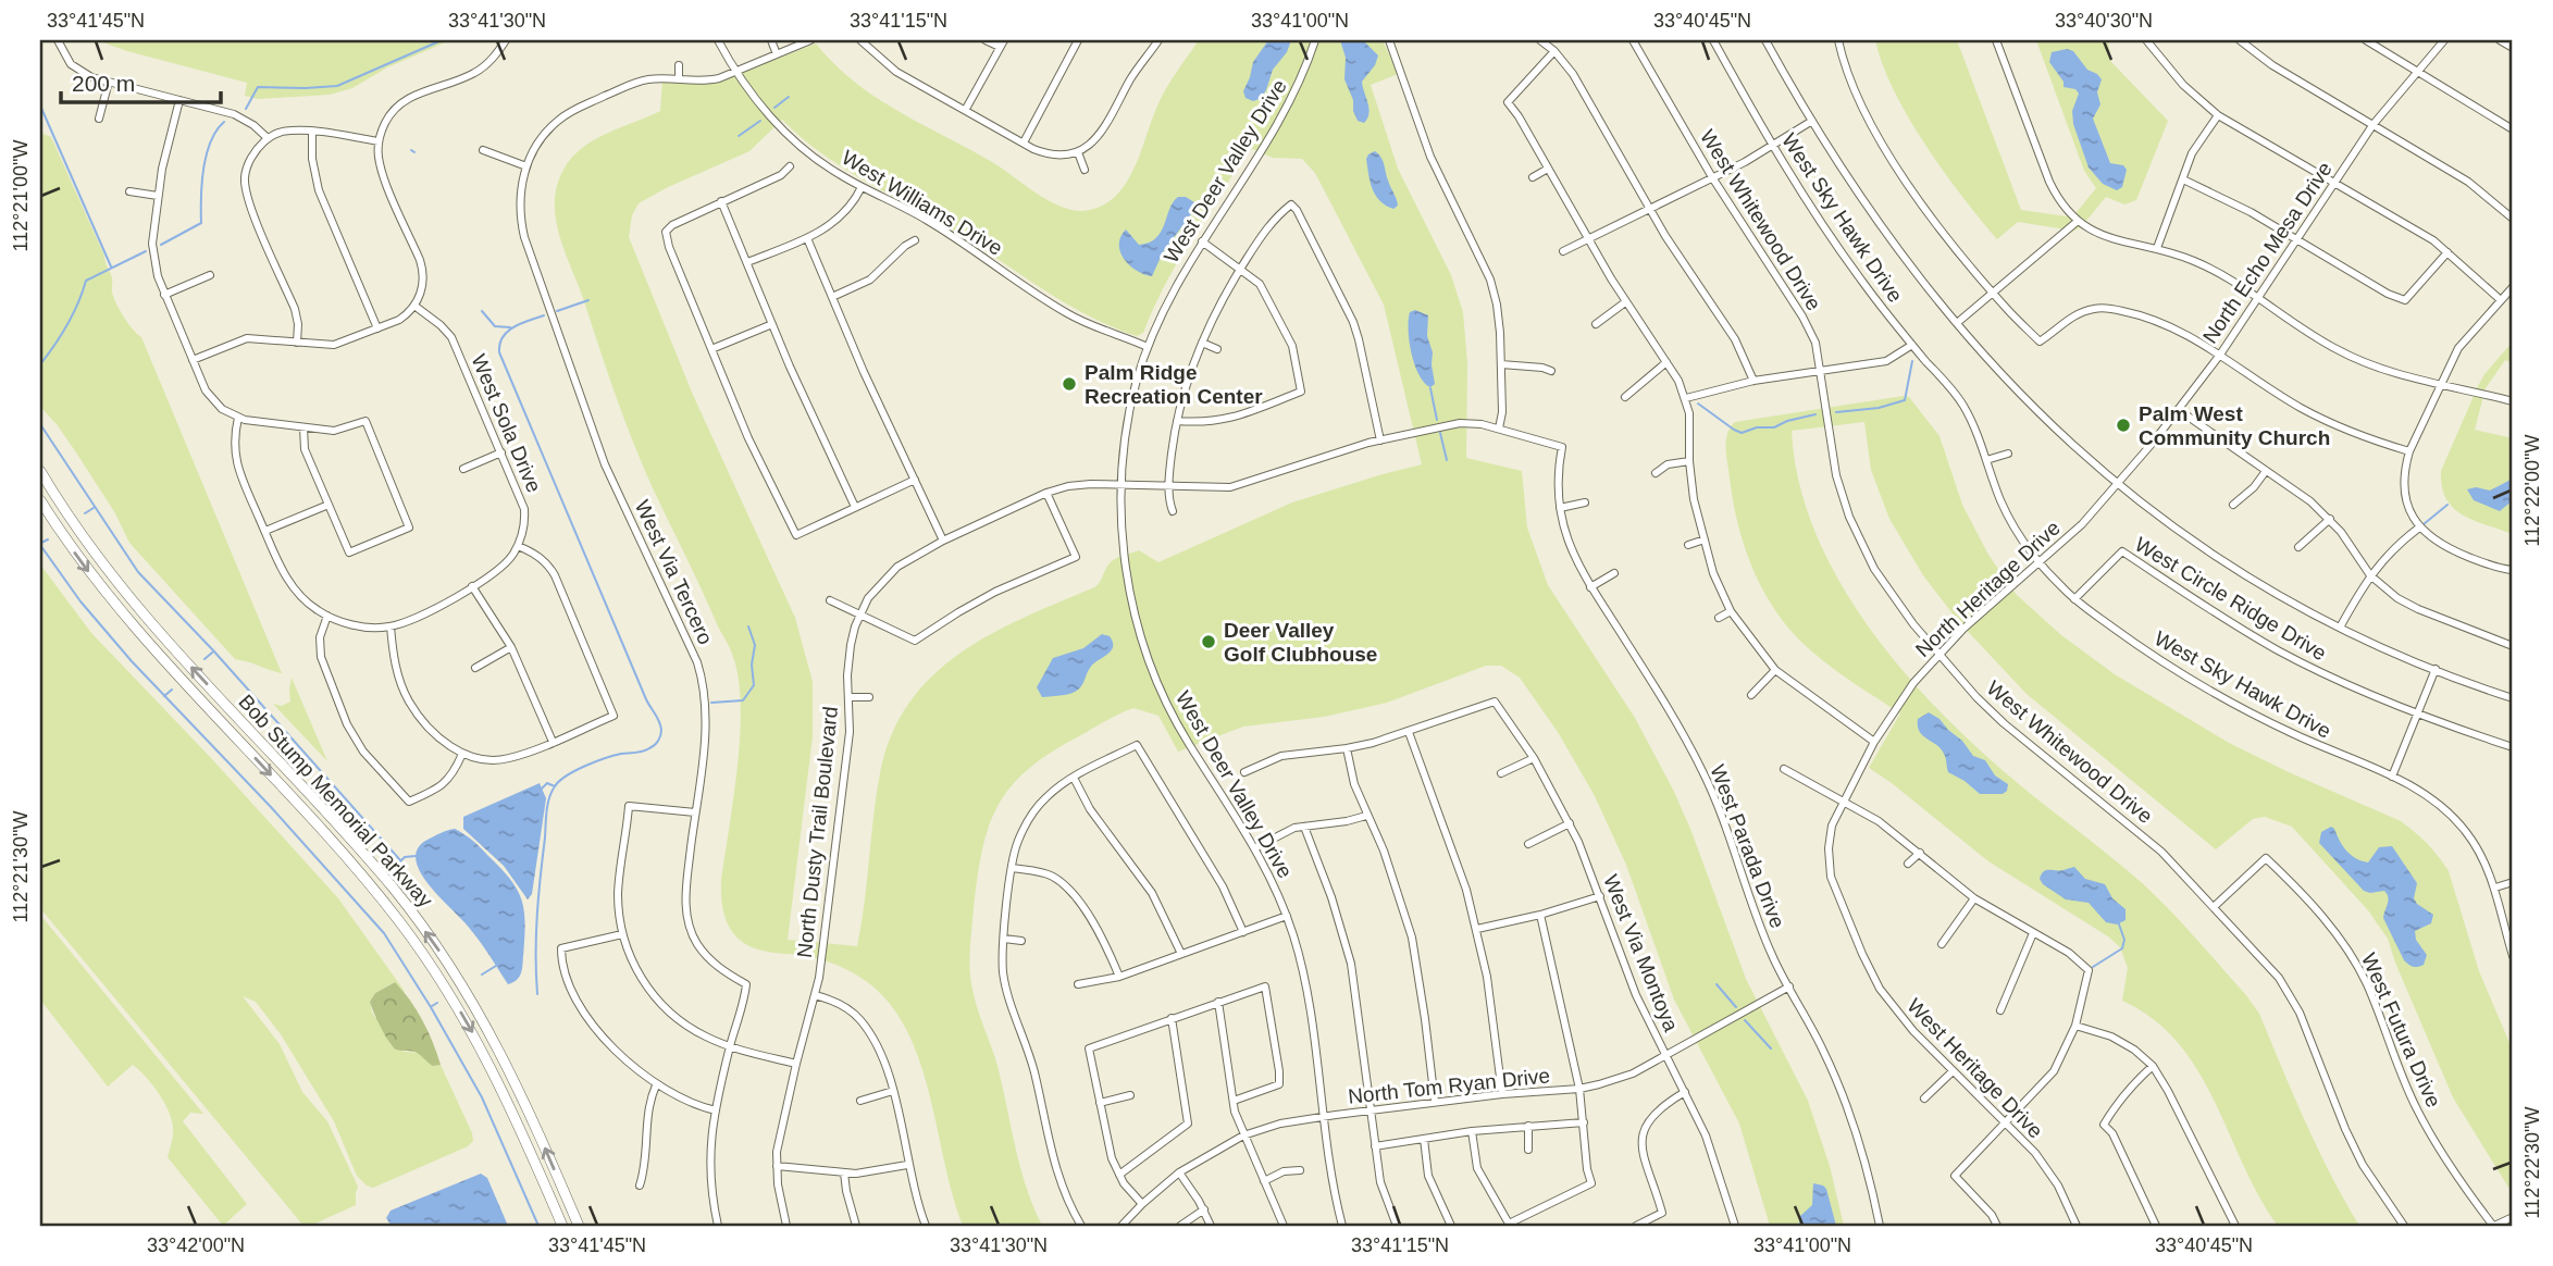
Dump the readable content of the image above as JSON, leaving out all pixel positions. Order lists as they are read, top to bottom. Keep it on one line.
{"streets":{"highway":["Bob Stump Memorial Parkway"],"street":["West Deer Valley Drive","West Williams Drive","West Sky Hawk Drive","West Whitewood Drive","North Echo Mesa Drive","West Sola Drive","West Via Tercero","North Heritage Drive","West Circle Ridge Drive","North Dusty Trail Boulevard","West Parada Drive","West Via Montoya","West Futura Drive","West Heritage Drive","North Tom Ryan Drive"]},"crossings":[["West Deer Valley Drive","West Williams Drive"],["West Deer Valley Drive","North Dusty Trail Boulevard"],["West Deer Valley Drive","North Tom Ryan Drive"],["West Sky Hawk Drive","North Heritage Drive"],["West Sky Hawk Drive","West Circle Ridge Drive"],["West Whitewood Drive","North Heritage Drive"],["West Whitewood Drive","West Futura Drive"],["North Echo Mesa Drive","North Heritage Drive"],["North Heritage Drive","West Heritage Drive"],["North Dusty Trail Boulevard","West Parada Drive"],["West Parada Drive","North Tom Ryan Drive"],["West Via Montoya","North Tom Ryan Drive"]],"places":["Palm Ridge Recreation Center","Palm West Community Church","Deer Valley Golf Clubhouse"],"scale_bar":"200 m","coordinates":["33°41'45\"N","33°41'30\"N","33°41'15\"N","33°41'00\"N","33°40'45\"N","33°40'30\"N","112°21'00\"W","112°22'00\"W","112°21'30\"W","112°22'30\"W","33°42'00\"N"]}
